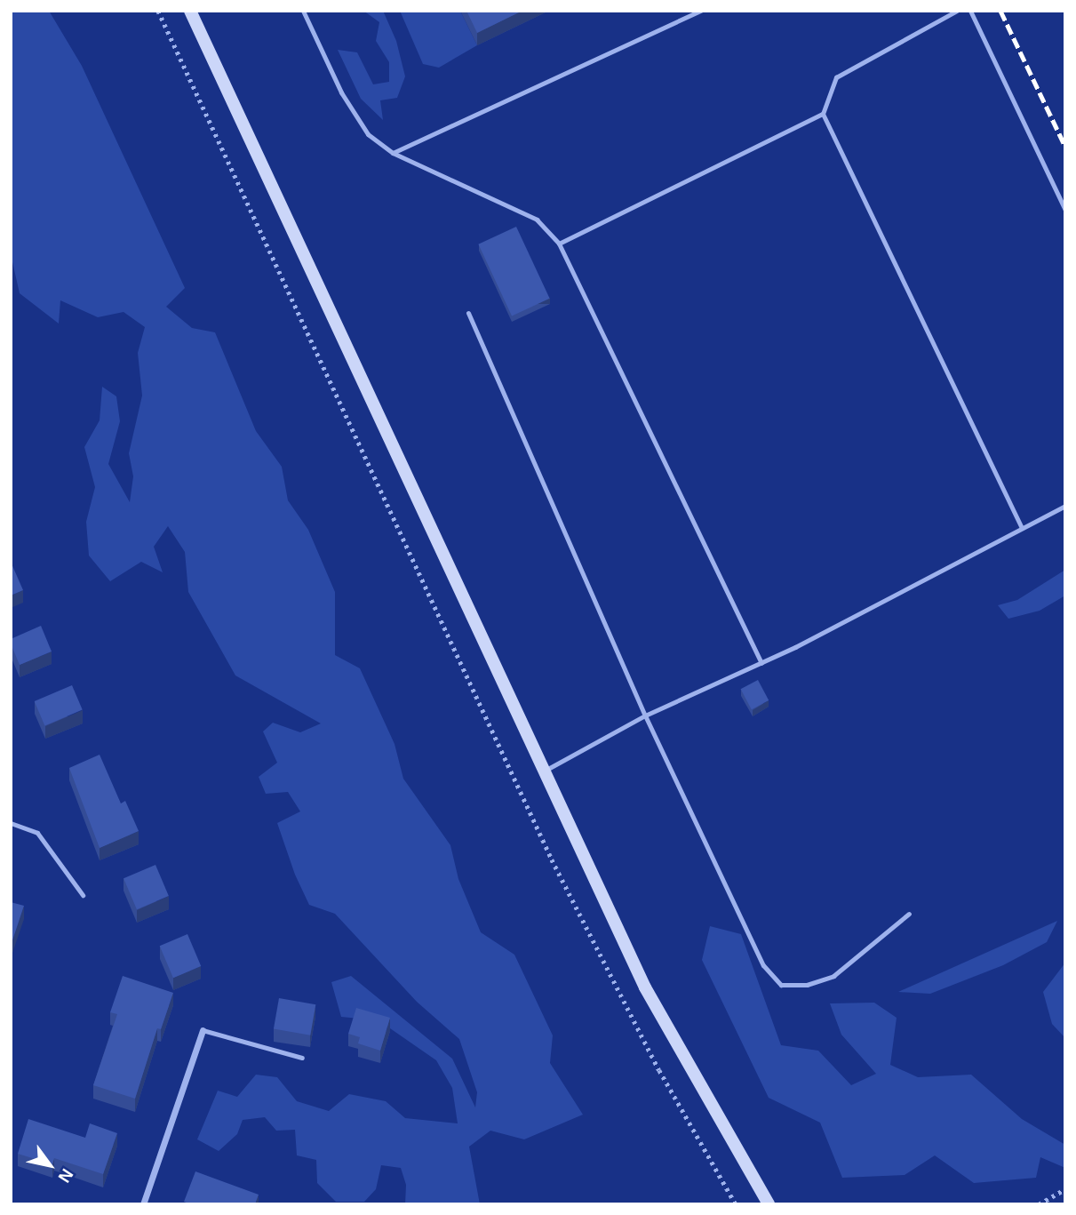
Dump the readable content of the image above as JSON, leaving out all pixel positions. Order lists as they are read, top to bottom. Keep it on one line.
{"north":"bottom right"}
